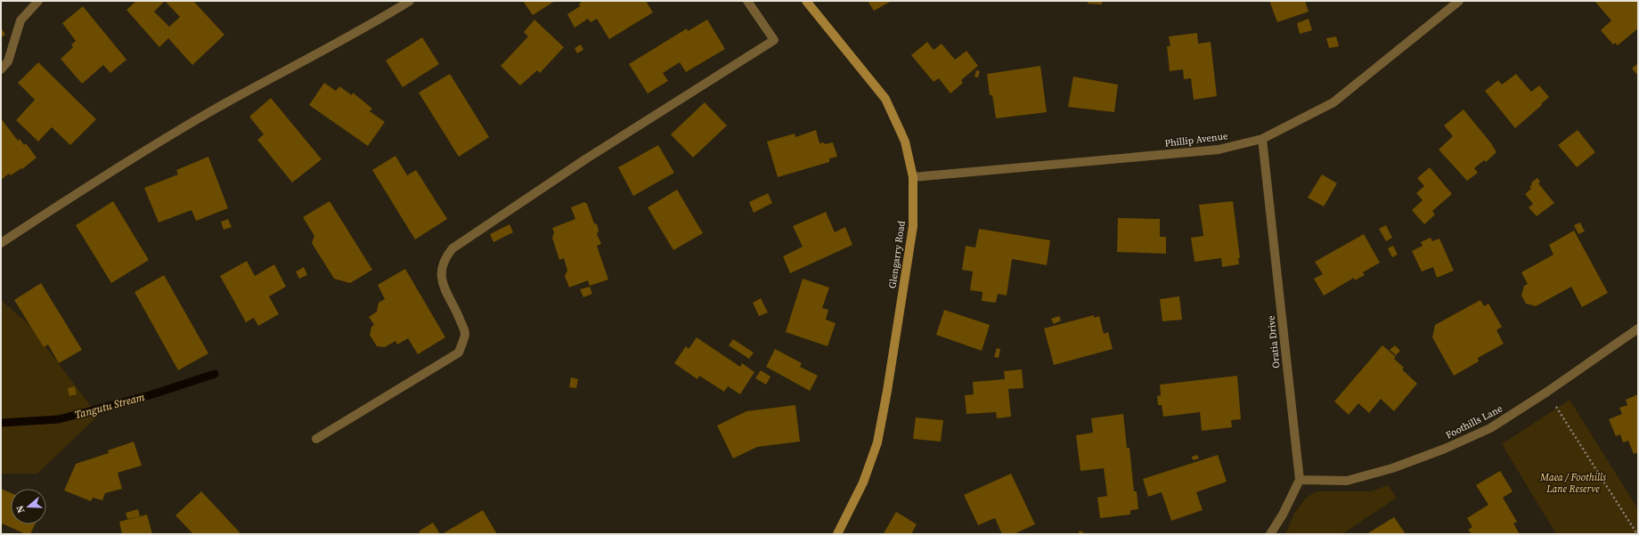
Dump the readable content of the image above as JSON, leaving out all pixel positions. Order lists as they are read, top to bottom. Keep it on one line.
{"streets":{"main road":["Glengarry Road"],"street":["Phillip Avenue","Oratia Drive","Foothills Lane"]},"crossings":[["Phillip Avenue","Glengarry Road"],["Phillip Avenue","Oratia Drive"],["Oratia Drive","Foothills Lane"]],"water":["Tangutu Stream"],"parks":["Maea / Foothills Lane Reserve"],"north":"left"}
